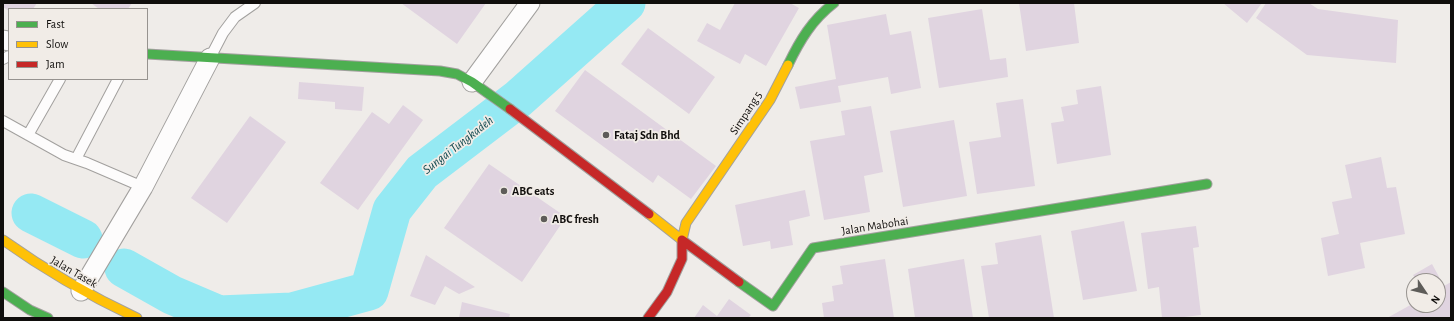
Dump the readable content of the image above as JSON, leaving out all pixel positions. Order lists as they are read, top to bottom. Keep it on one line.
{"streets":{"street":["Simpang 5","Jalan Mabohai","Jalan Tasek"]},"water":["Sungai Tungkadeh"],"places":["Fataj Sdn Bhd","ABC eats","ABC fresh"],"legend":["Fast","Slow","Jam"],"north":"bottom right"}
